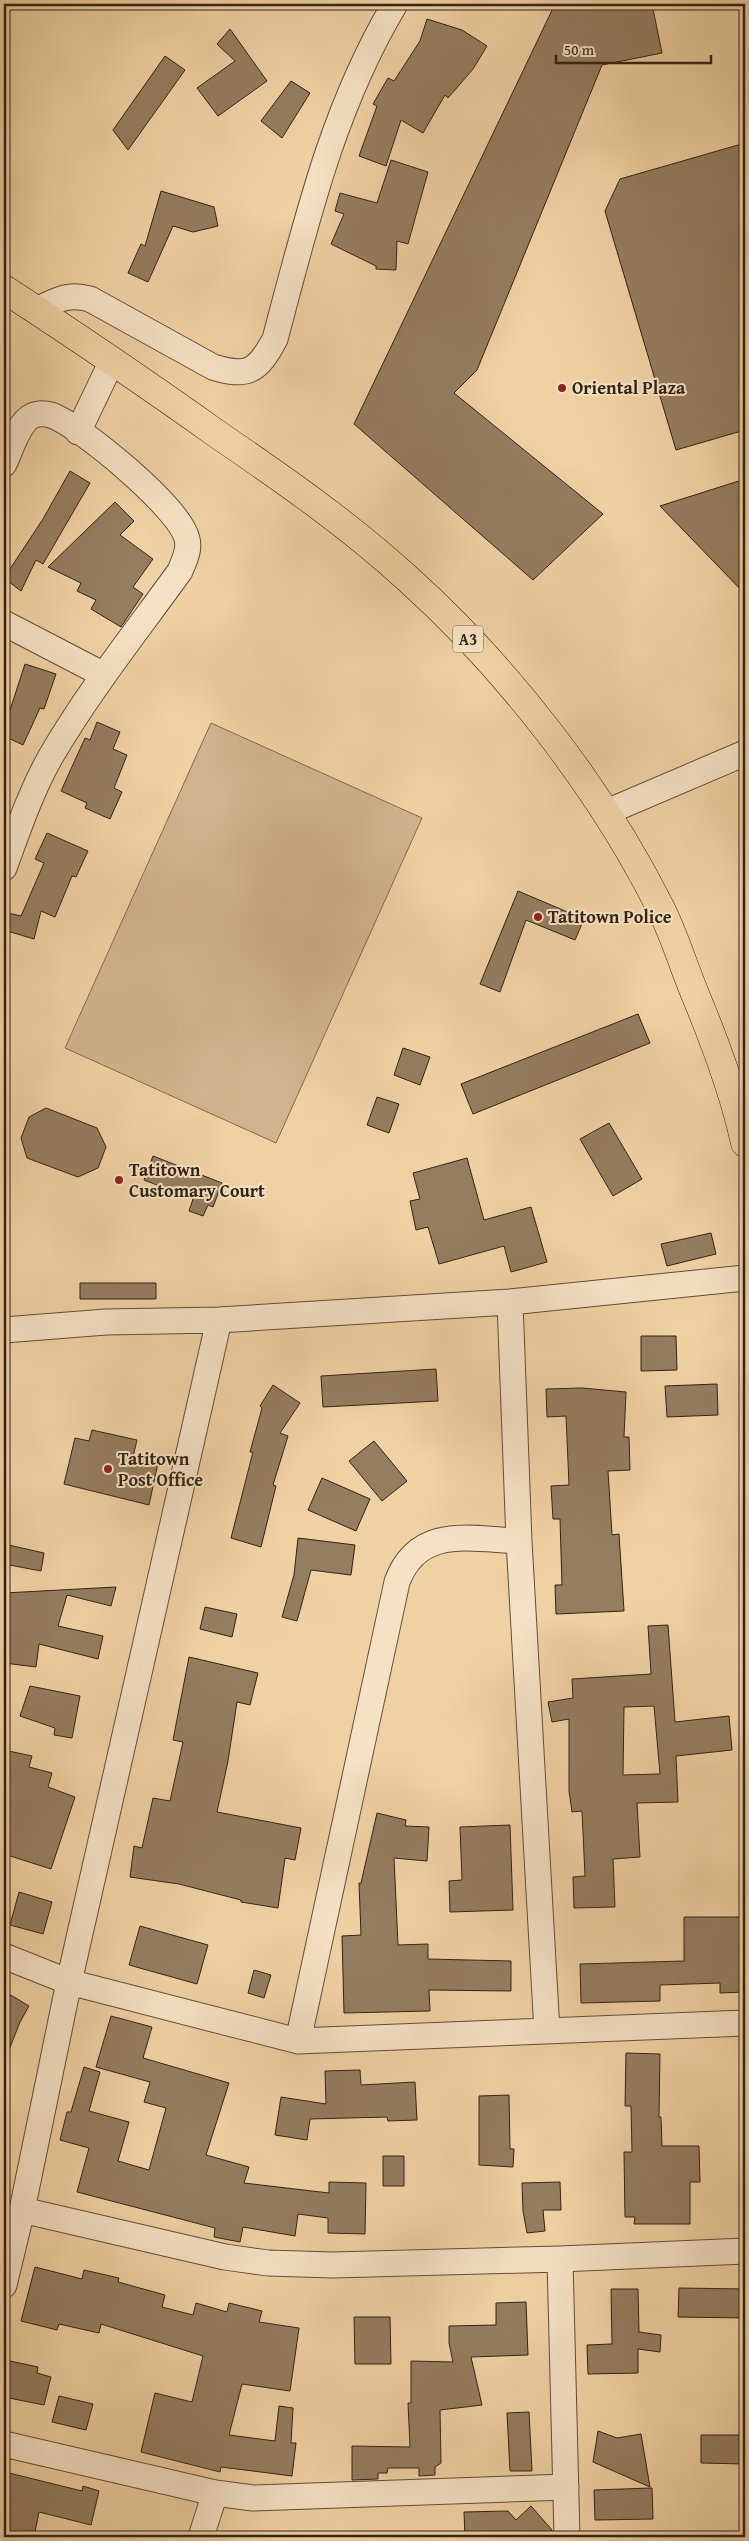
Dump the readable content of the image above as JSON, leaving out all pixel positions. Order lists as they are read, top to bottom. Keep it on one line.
{"streets":{"highway":["A3"]},"places":["Oriental Plaza","Tatitown Police","Tatitown Customary Court","Tatitown Post Office"],"scale_bar":"50 m"}
